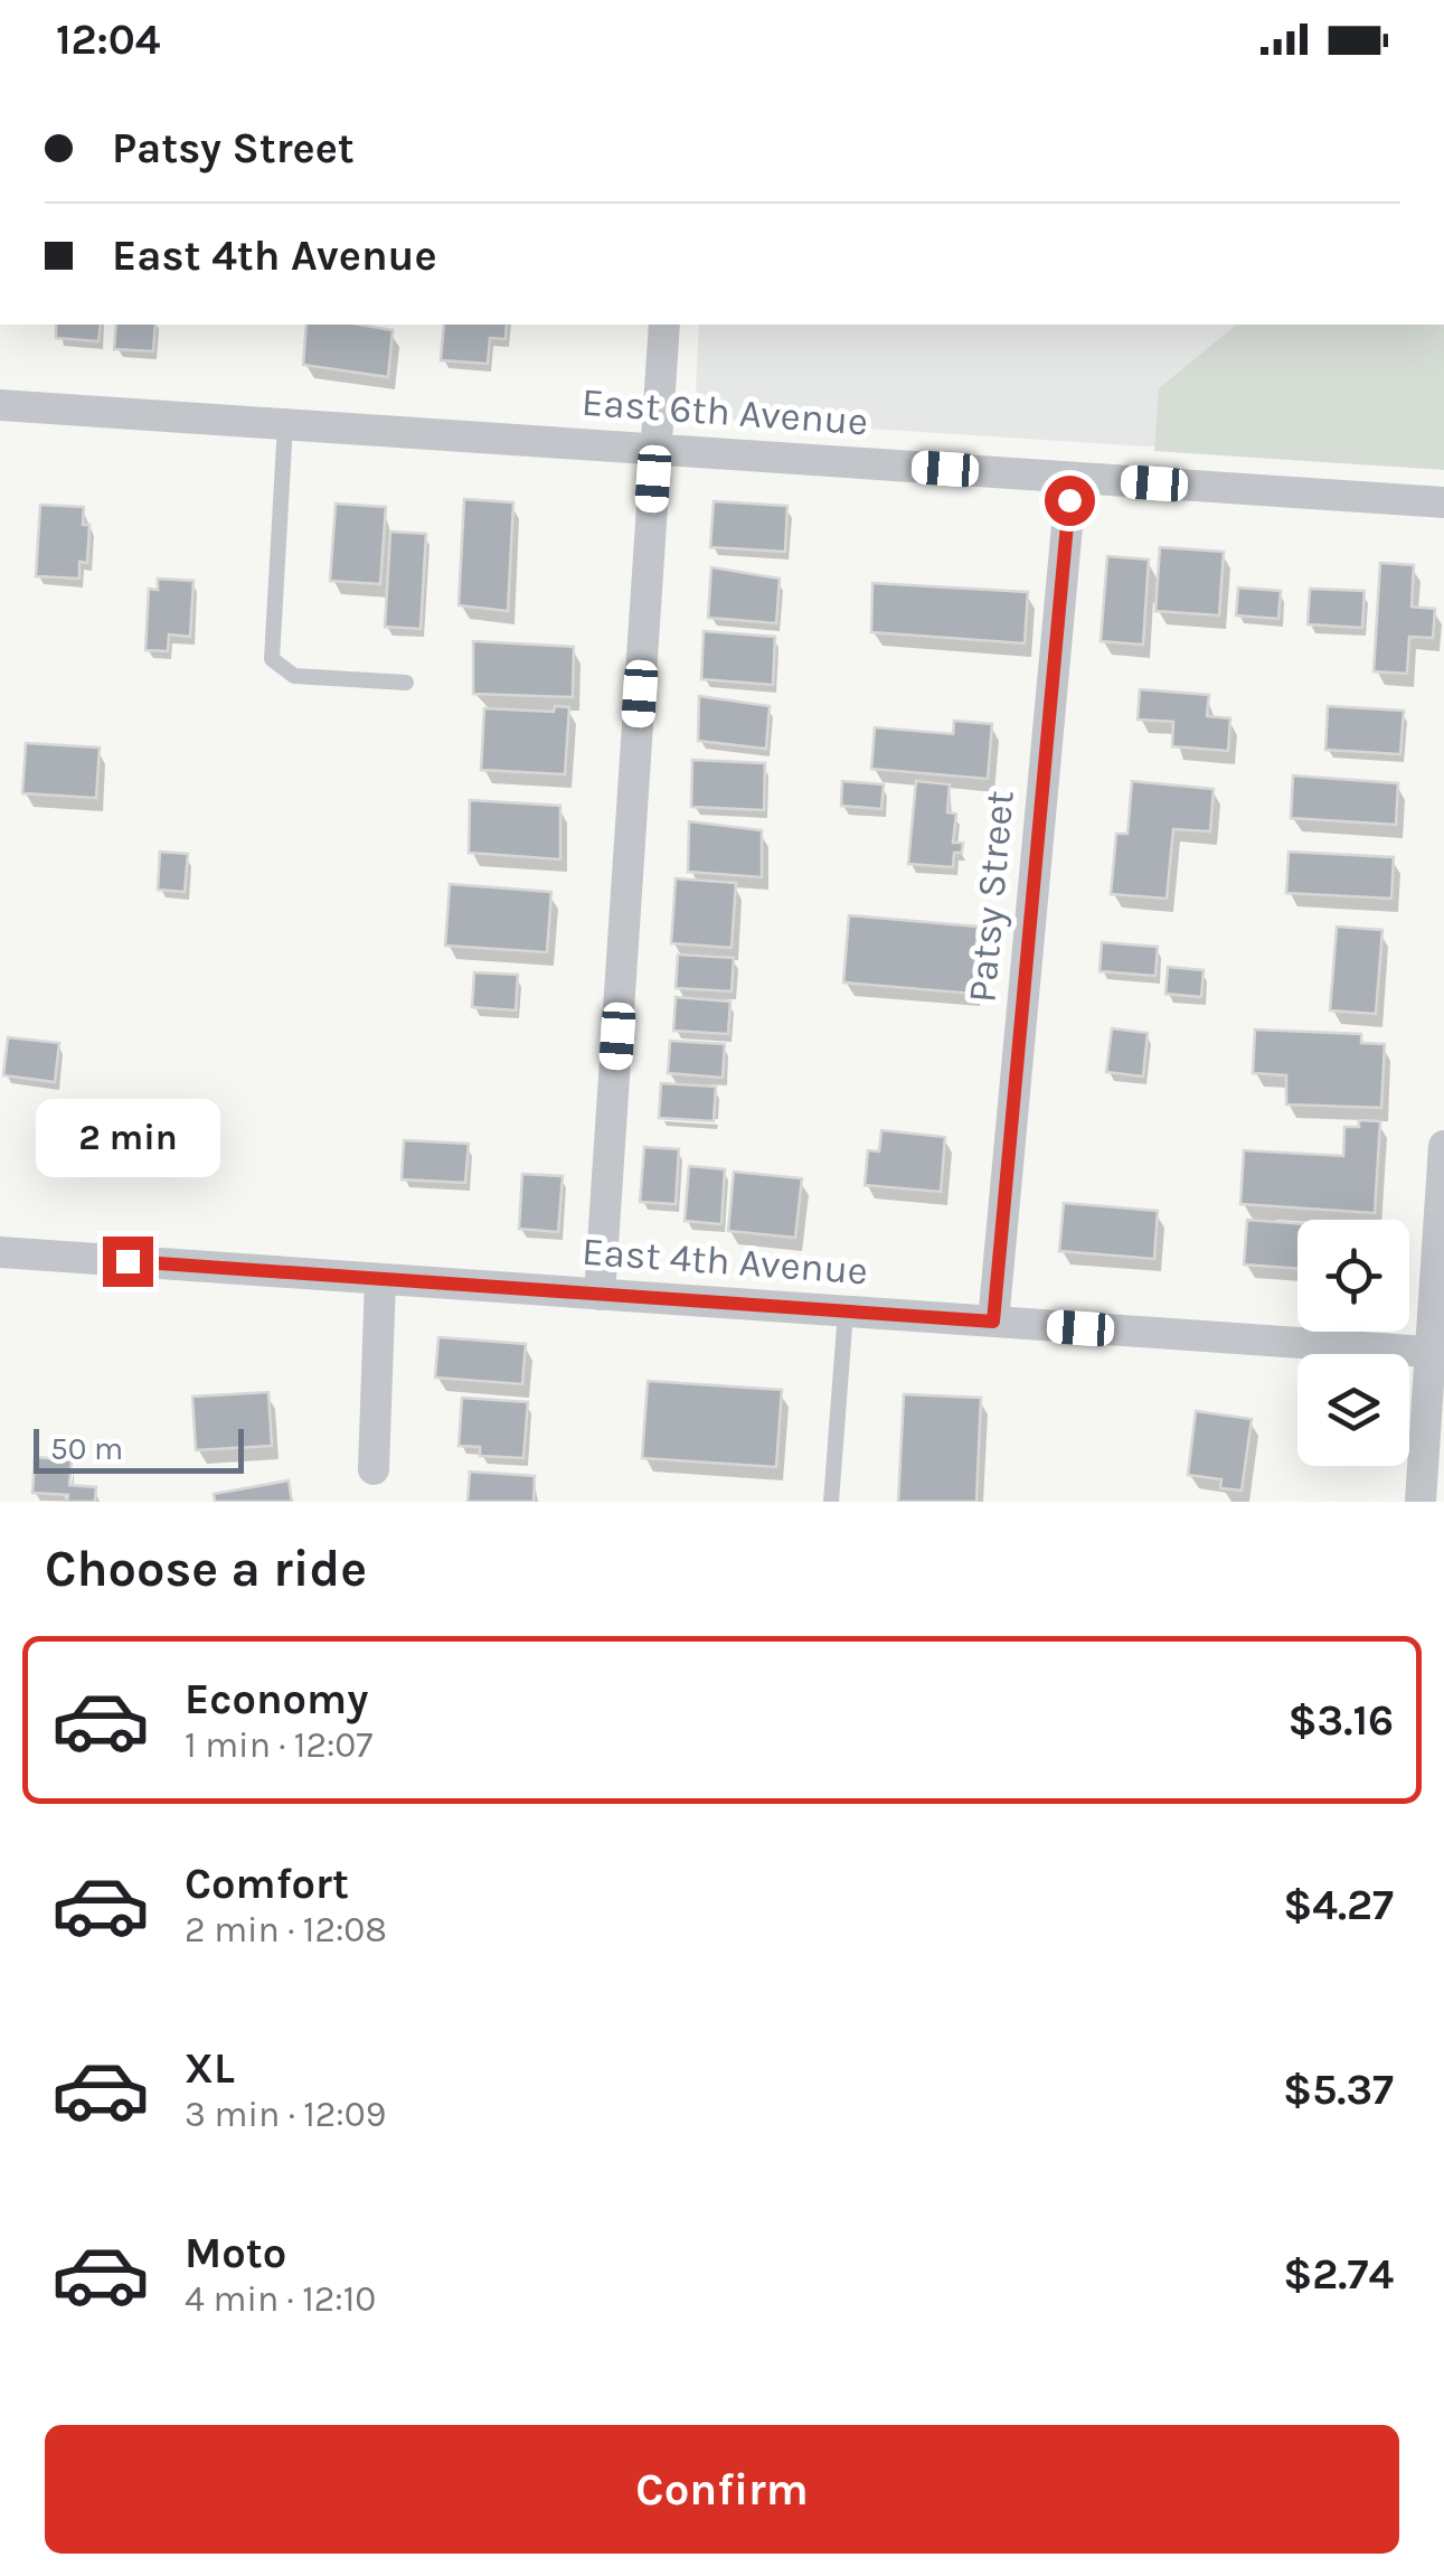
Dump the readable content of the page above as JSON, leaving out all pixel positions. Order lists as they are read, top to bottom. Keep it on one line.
{"streets":{"street":["East 6th Avenue","Patsy Street","East 4th Avenue"]},"crossings":[["East 6th Avenue","Patsy Street"],["Patsy Street","East 4th Avenue"]],"scale_bar":"50 m","page":{"status":"12:04","banner":["Patsy Street","East 4th Avenue"],"bubble":"2 min","scale":"50 m","heading":"Choose a ride","list":[{"name":"Economy","note":"1 min · 12:07","value":"$3.16"},{"name":"Comfort","note":"2 min · 12:08","value":"$4.27"},{"name":"XL","note":"3 min · 12:09","value":"$5.37"},{"name":"Moto","note":"4 min · 12:10","value":"$2.74"}],"buttons":"Confirm"}}
